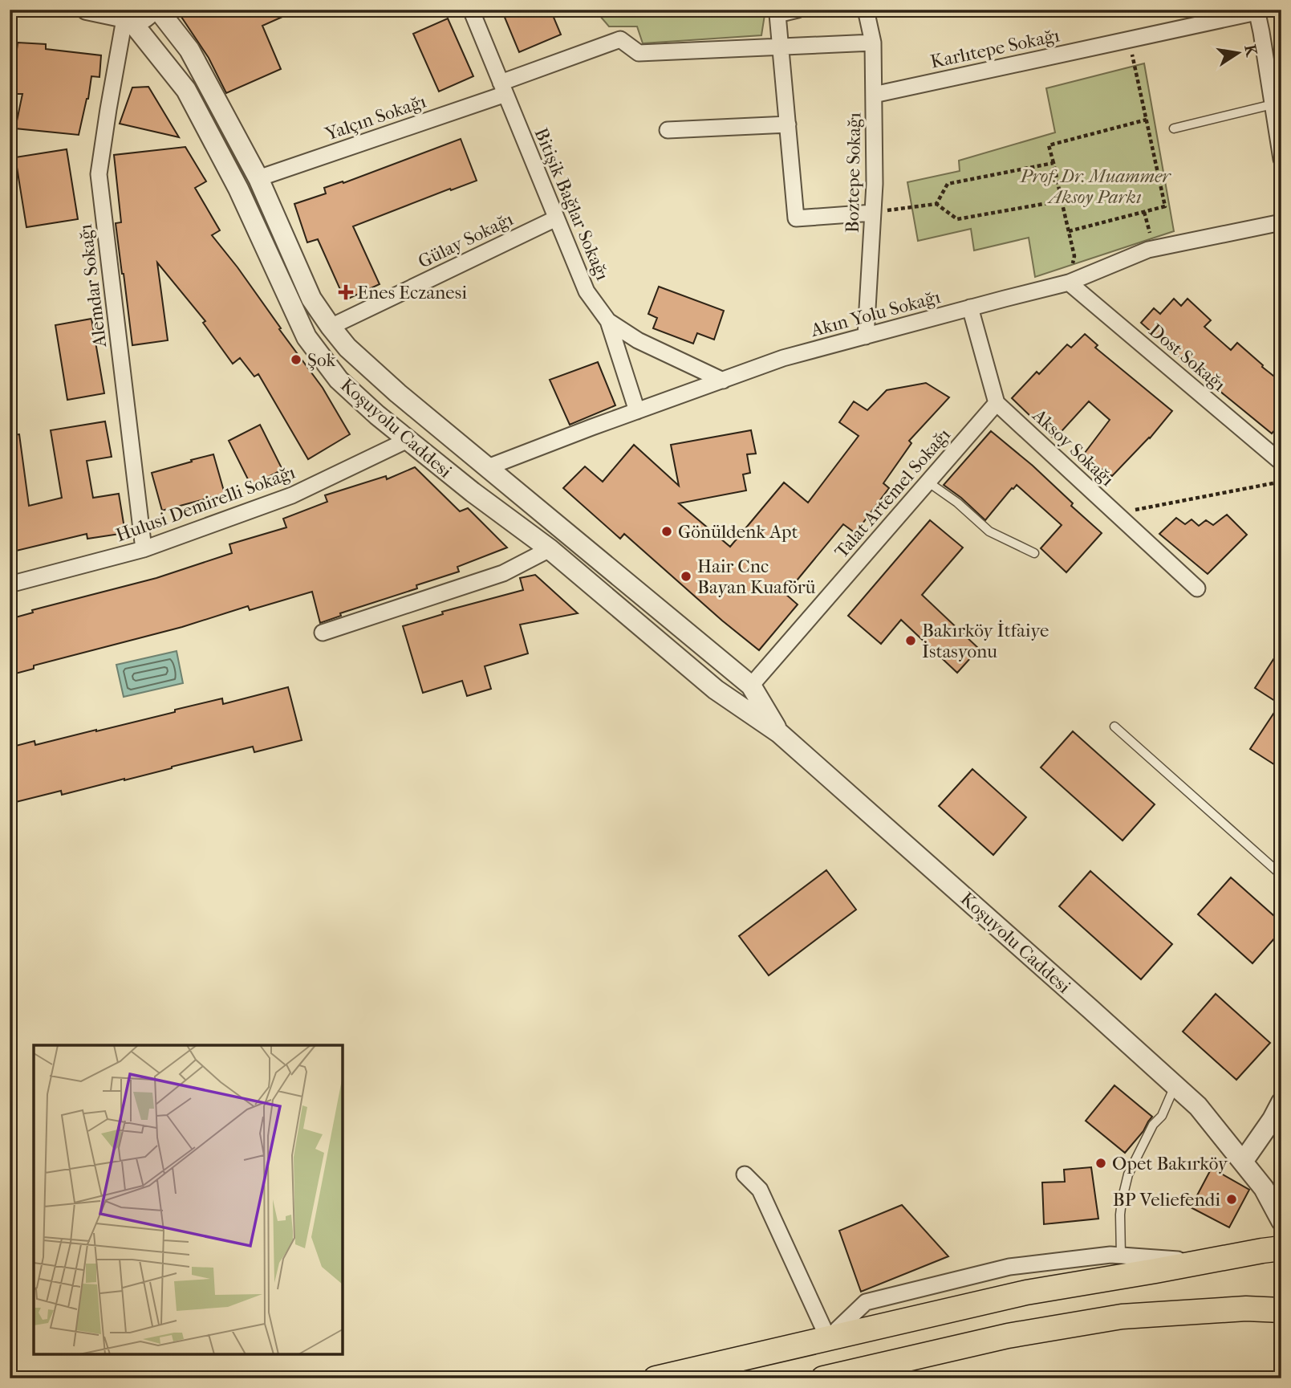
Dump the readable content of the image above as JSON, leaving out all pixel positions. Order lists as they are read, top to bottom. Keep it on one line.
{"streets":{"street":["Karlıtepe Sokağı","Yalçın Sokağı","Boztepe Sokağı","Bitişik Bağlar Sokağı","Gülay Sokağı","Alemdar Sokağı","Akın Yolu Sokağı","Dost Sokağı","Koşuyolu Caddesi","Aksoy Sokağı","Talat Artemel Sokağı","Hulusi Demirelli Sokağı"]},"crossings":[["Karlıtepe Sokağı","Boztepe Sokağı"],["Yalçın Sokağı","Bitişik Bağlar Sokağı"],["Yalçın Sokağı","Koşuyolu Caddesi"],["Boztepe Sokağı","Akın Yolu Sokağı"],["Bitişik Bağlar Sokağı","Gülay Sokağı"],["Bitişik Bağlar Sokağı","Akın Yolu Sokağı"],["Gülay Sokağı","Koşuyolu Caddesi"],["Alemdar Sokağı","Koşuyolu Caddesi"],["Alemdar Sokağı","Hulusi Demirelli Sokağı"],["Akın Yolu Sokağı","Dost Sokağı"],["Akın Yolu Sokağı","Koşuyolu Caddesi"],["Koşuyolu Caddesi","Talat Artemel Sokağı"],["Koşuyolu Caddesi","Hulusi Demirelli Sokağı"],["Aksoy Sokağı","Talat Artemel Sokağı"]],"parks":["Prof. Dr. Muammer Aksoy Parkı"],"places":{"health":["Enes Eczanesi"],"other":["Şok","Gönüldenk Apt","Hair Cnc Bayan Kuaförü","Bakırköy İtfaiye İstasyonu","Opet Bakırköy","BP Veliefendi"]},"north":"right"}
